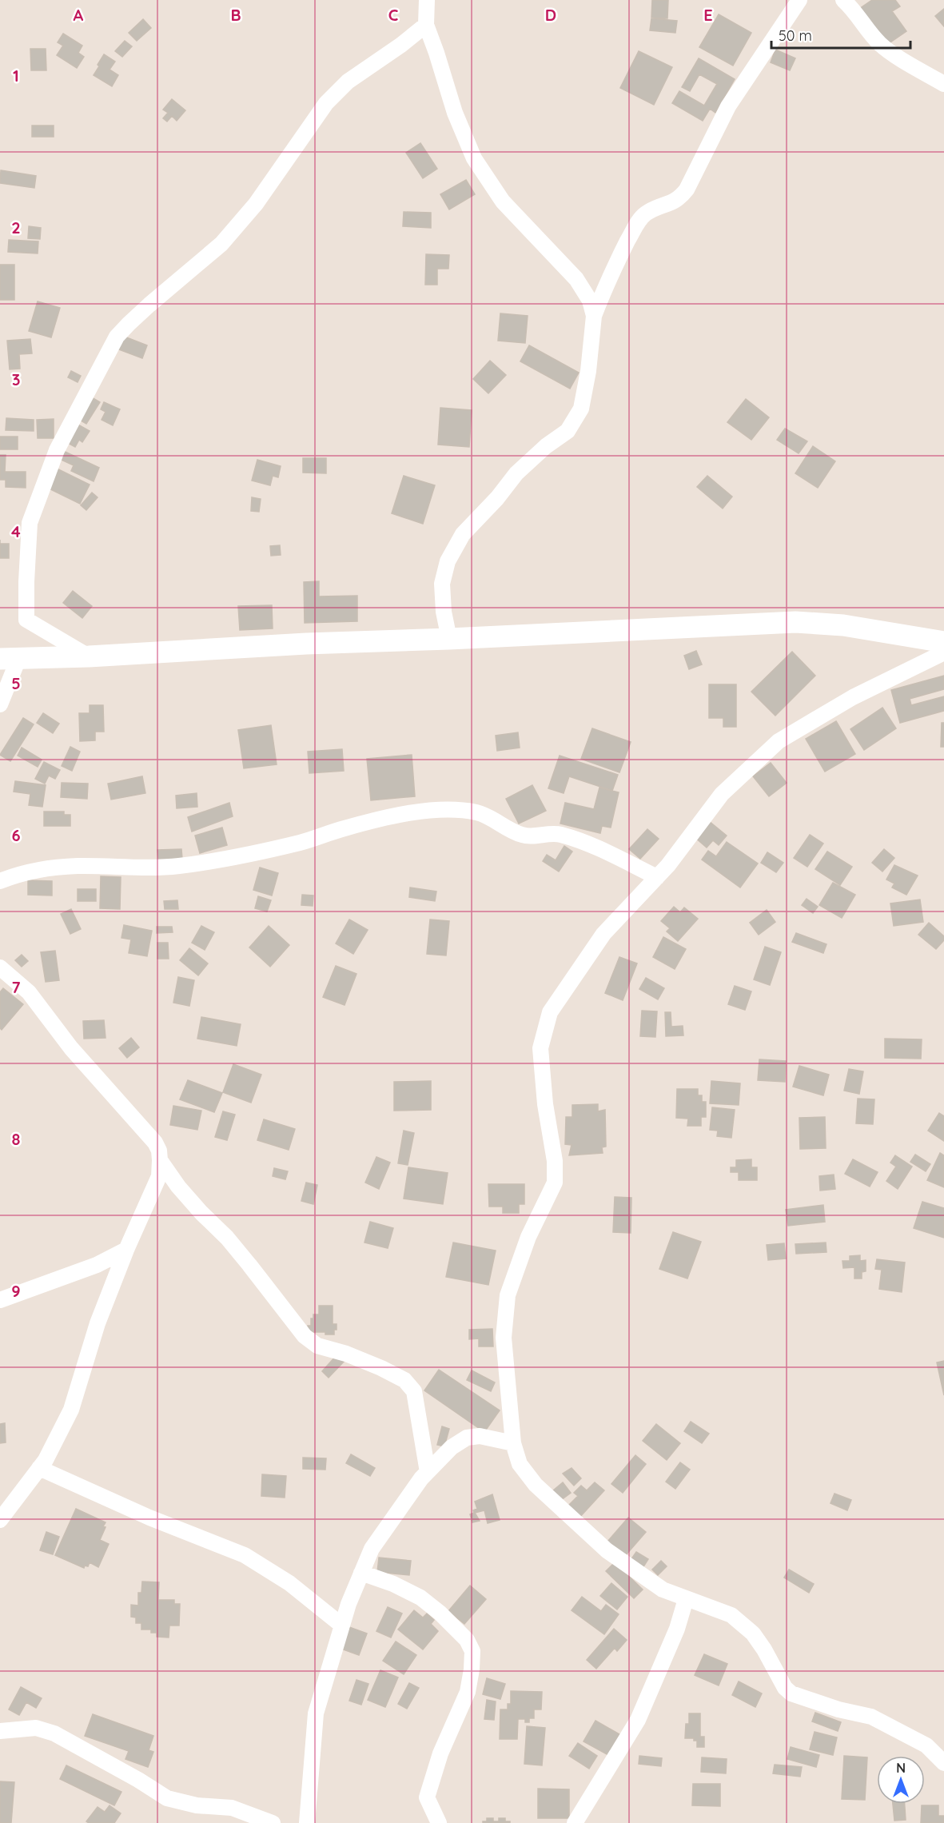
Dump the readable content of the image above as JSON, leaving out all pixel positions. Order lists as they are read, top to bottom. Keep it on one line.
{"scale_bar":"50 m","north":"top","grid":{"columns":["A","B","C","D","E"],"rows":["1","2","3","4","5","6","7","8","9"]}}
